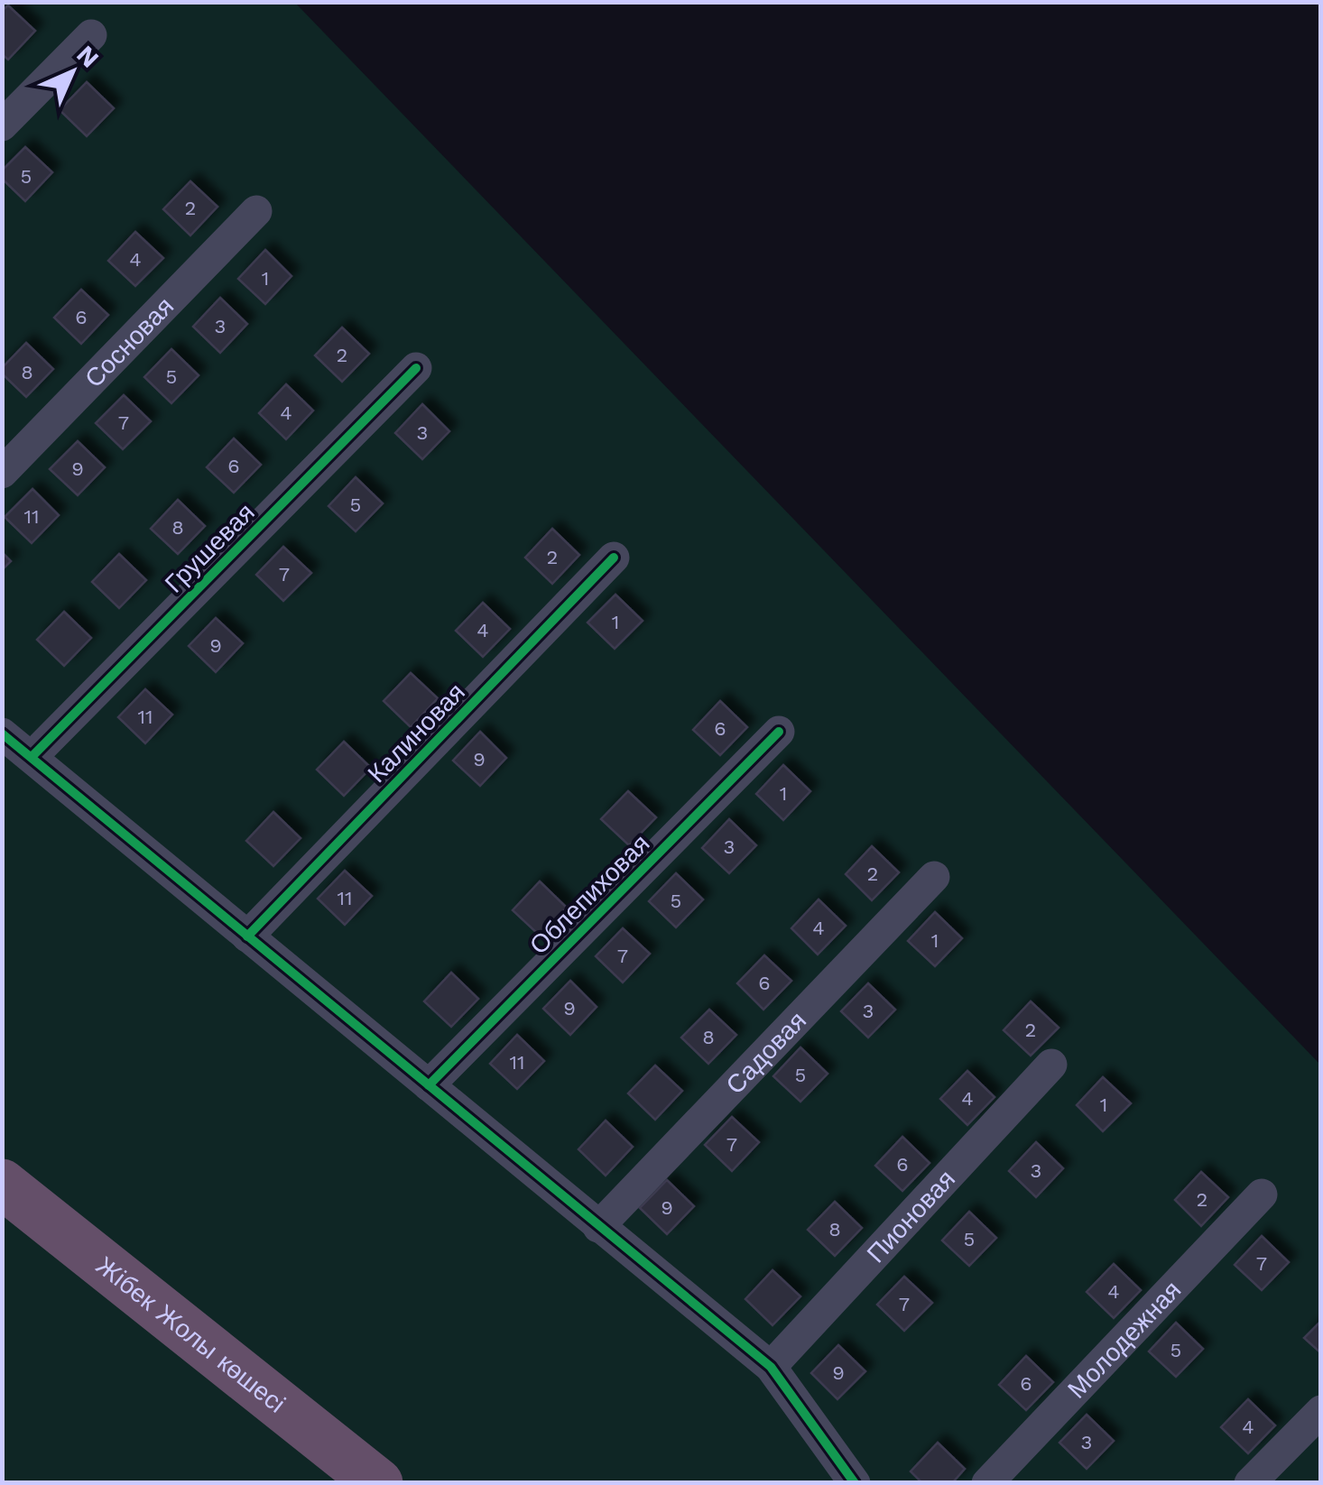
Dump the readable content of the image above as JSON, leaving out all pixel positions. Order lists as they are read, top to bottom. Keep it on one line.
{"streets":{"highway":["Жібек Жолы көшесі"],"street":["Сосновая","Грушевая","Калиновая","Облепиховая","Садовая","Пионовая","Молодежная"]},"house_numbers":["5","2","4","1","6","3","2","8","5","4","7","3","6","9","5","11","8","2","7","1","4","9","11","6","9","1","3","2","11","5","4","1","7","6","9","3","2","8","11","5","4","1","7","6","3","2","9","8","5","7","4","7","5","9","6","4","3"],"north":"top right"}
